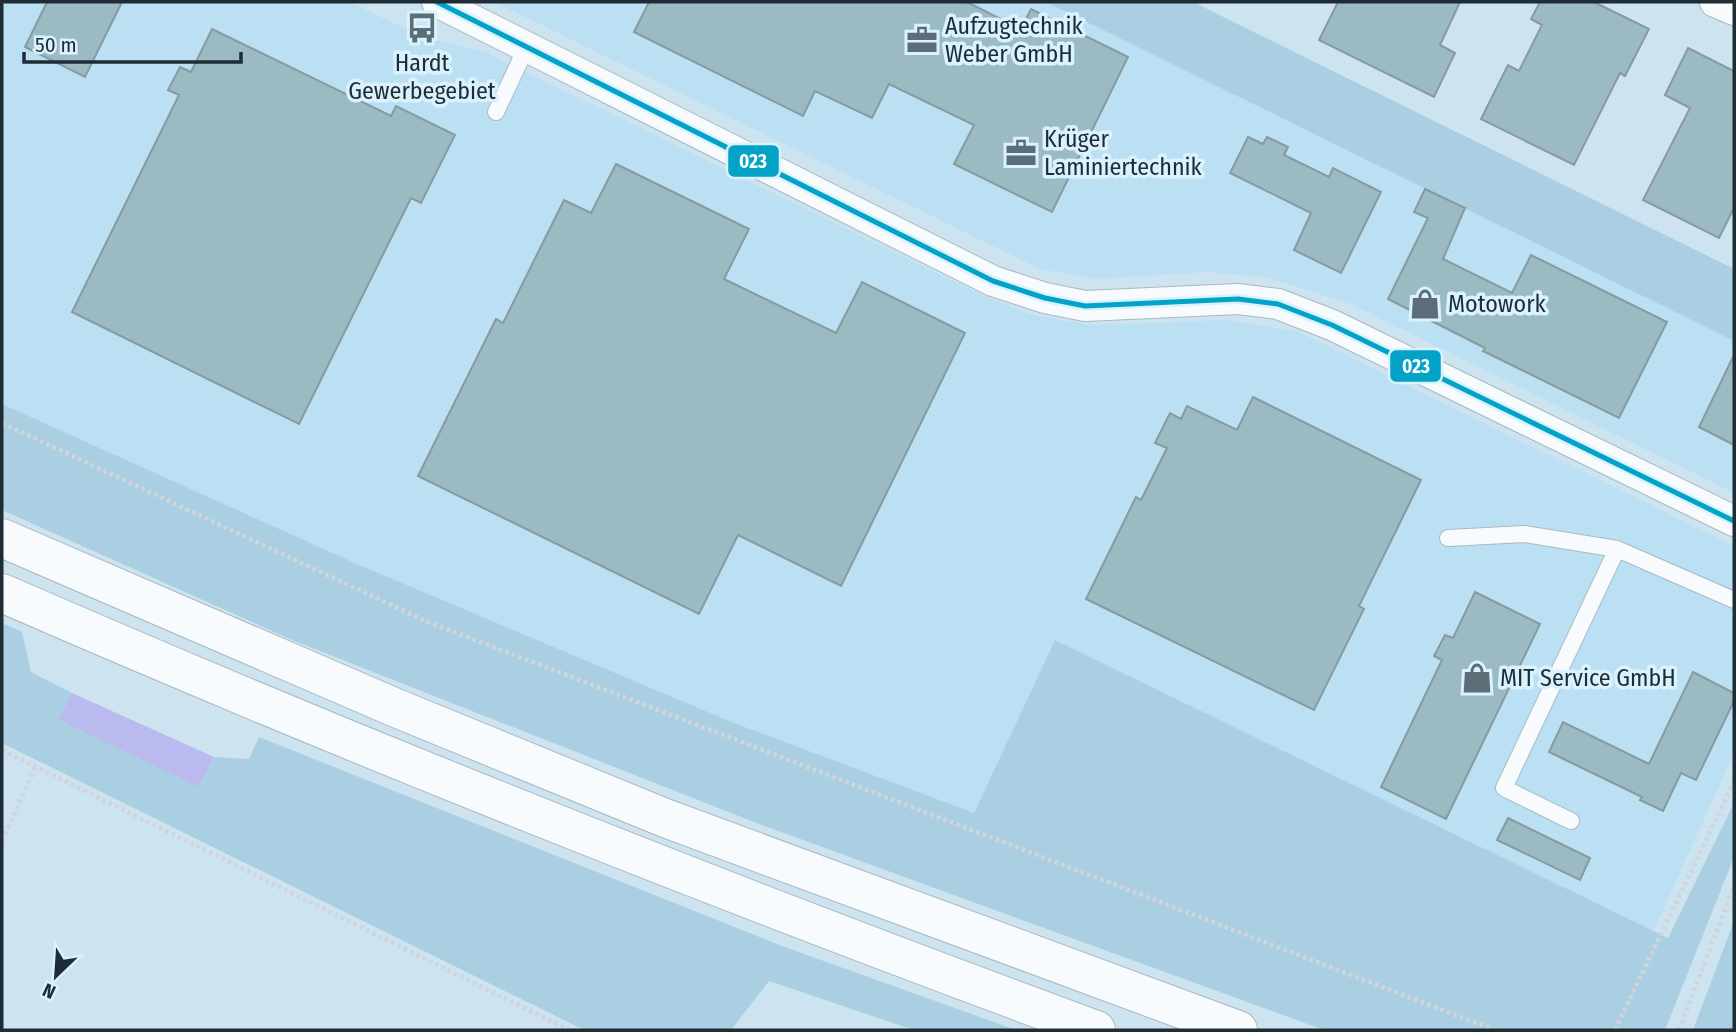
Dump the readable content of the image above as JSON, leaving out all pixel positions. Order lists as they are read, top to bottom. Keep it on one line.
{"places":{"bus stop":["Hardt Gewerbegebiet"],"office":["Aufzugtechnik Weber GmbH","Krüger Laminiertechnik"],"shop":["Motowork","MIT Service GmbH"]},"lines":["transit line 023"],"scale_bar":"50 m","north":"bottom left"}
